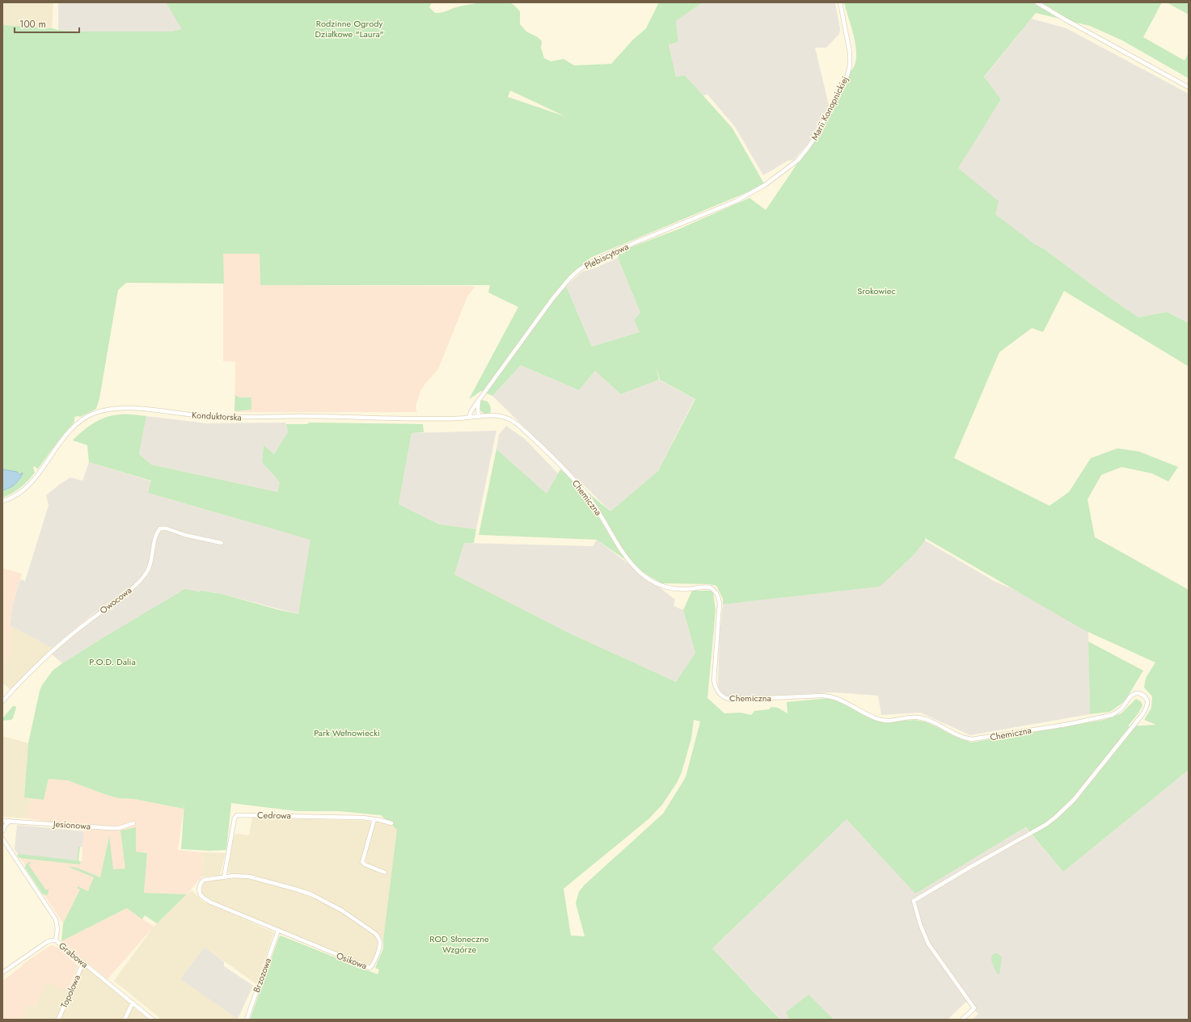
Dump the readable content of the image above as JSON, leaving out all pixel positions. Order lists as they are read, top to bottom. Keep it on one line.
{"streets":{"street":["Marii Konopnickiej","Plebiscytowa","Konduktorska","Chemiczna","Owocowa","Cedrowa","Jesionowa","Grabowa","Osikowa","Brzozowa","Topolowa"]},"crossings":[["Marii Konopnickiej","Plebiscytowa"],["Konduktorska","Chemiczna"],["Cedrowa","Osikowa"],["Grabowa","Topolowa"],["Osikowa","Brzozowa"]],"parks":["Rodzinne Ogrody Działkowe \"Laura\"","Srokowiec","P.O.D. Dalia","Park Wełnowiecki","ROD Słoneczne Wzgórze"],"scale_bar":"100 m"}
